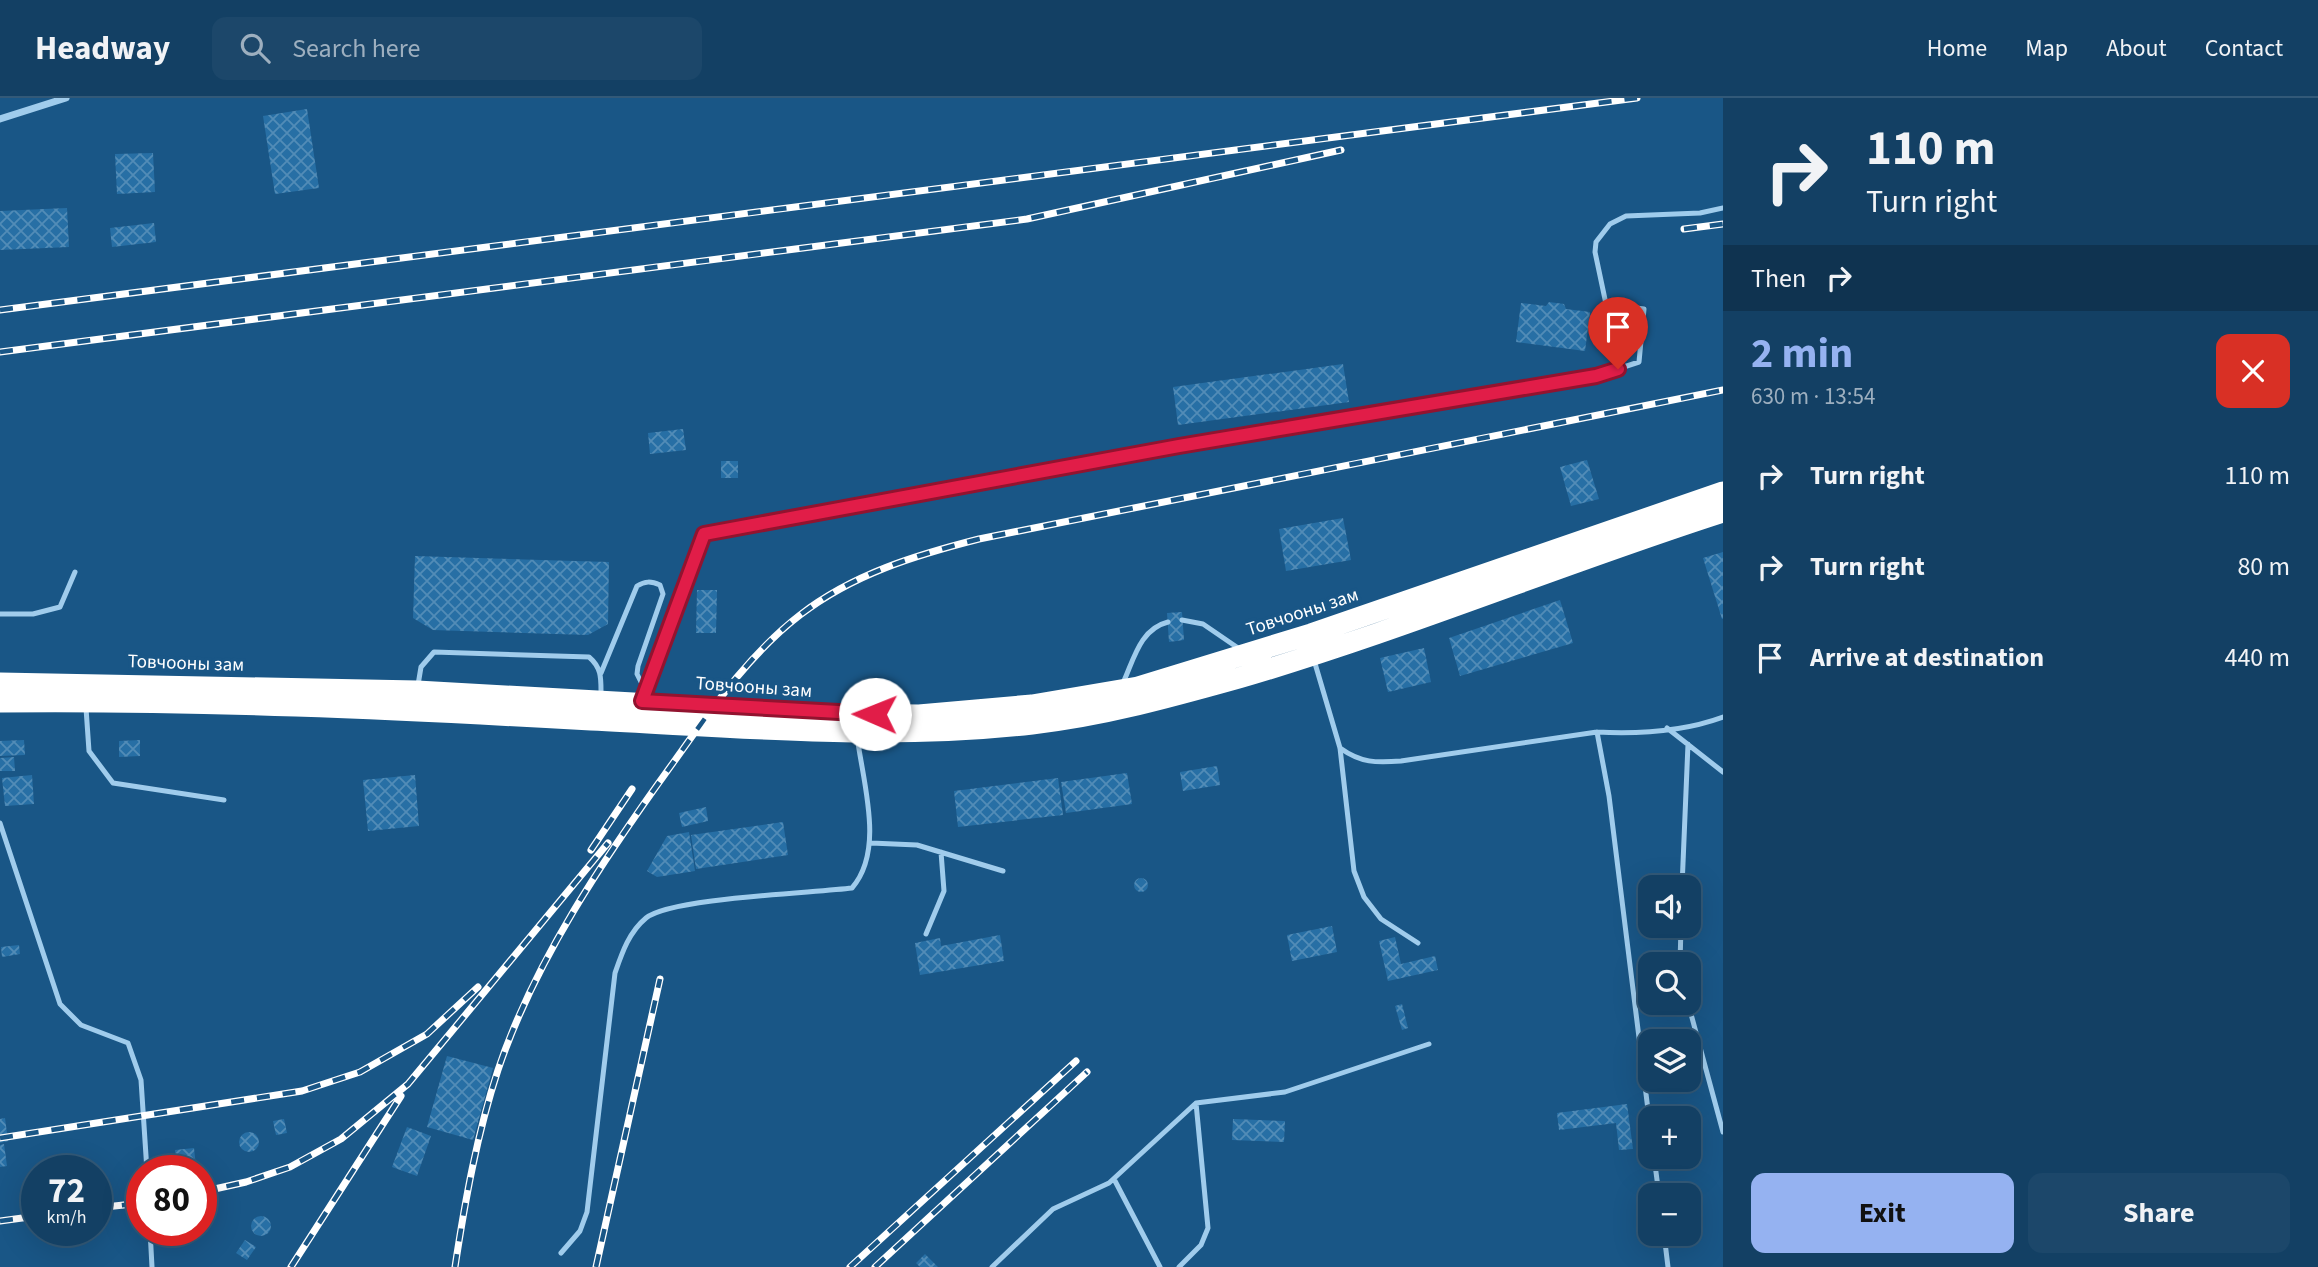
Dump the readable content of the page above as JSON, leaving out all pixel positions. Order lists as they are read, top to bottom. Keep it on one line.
{"streets":{"highway":["Товчооны зам"]},"page":{"header":"Headway","search":"Search here","nav":["Home","Map","About","Contact"],"turn":["110 m","Turn right"],"then":"Then","heading":["2 min","630 m · 13:54"],"list":[{"name":"Turn right","value":"110 m"},{"name":"Turn right","value":"80 m"},{"name":"Arrive at destination","value":"440 m"}],"map_buttons":["+","−"],"speed":"72 km/h","limit":"80","buttons":["Exit","Share"]}}
